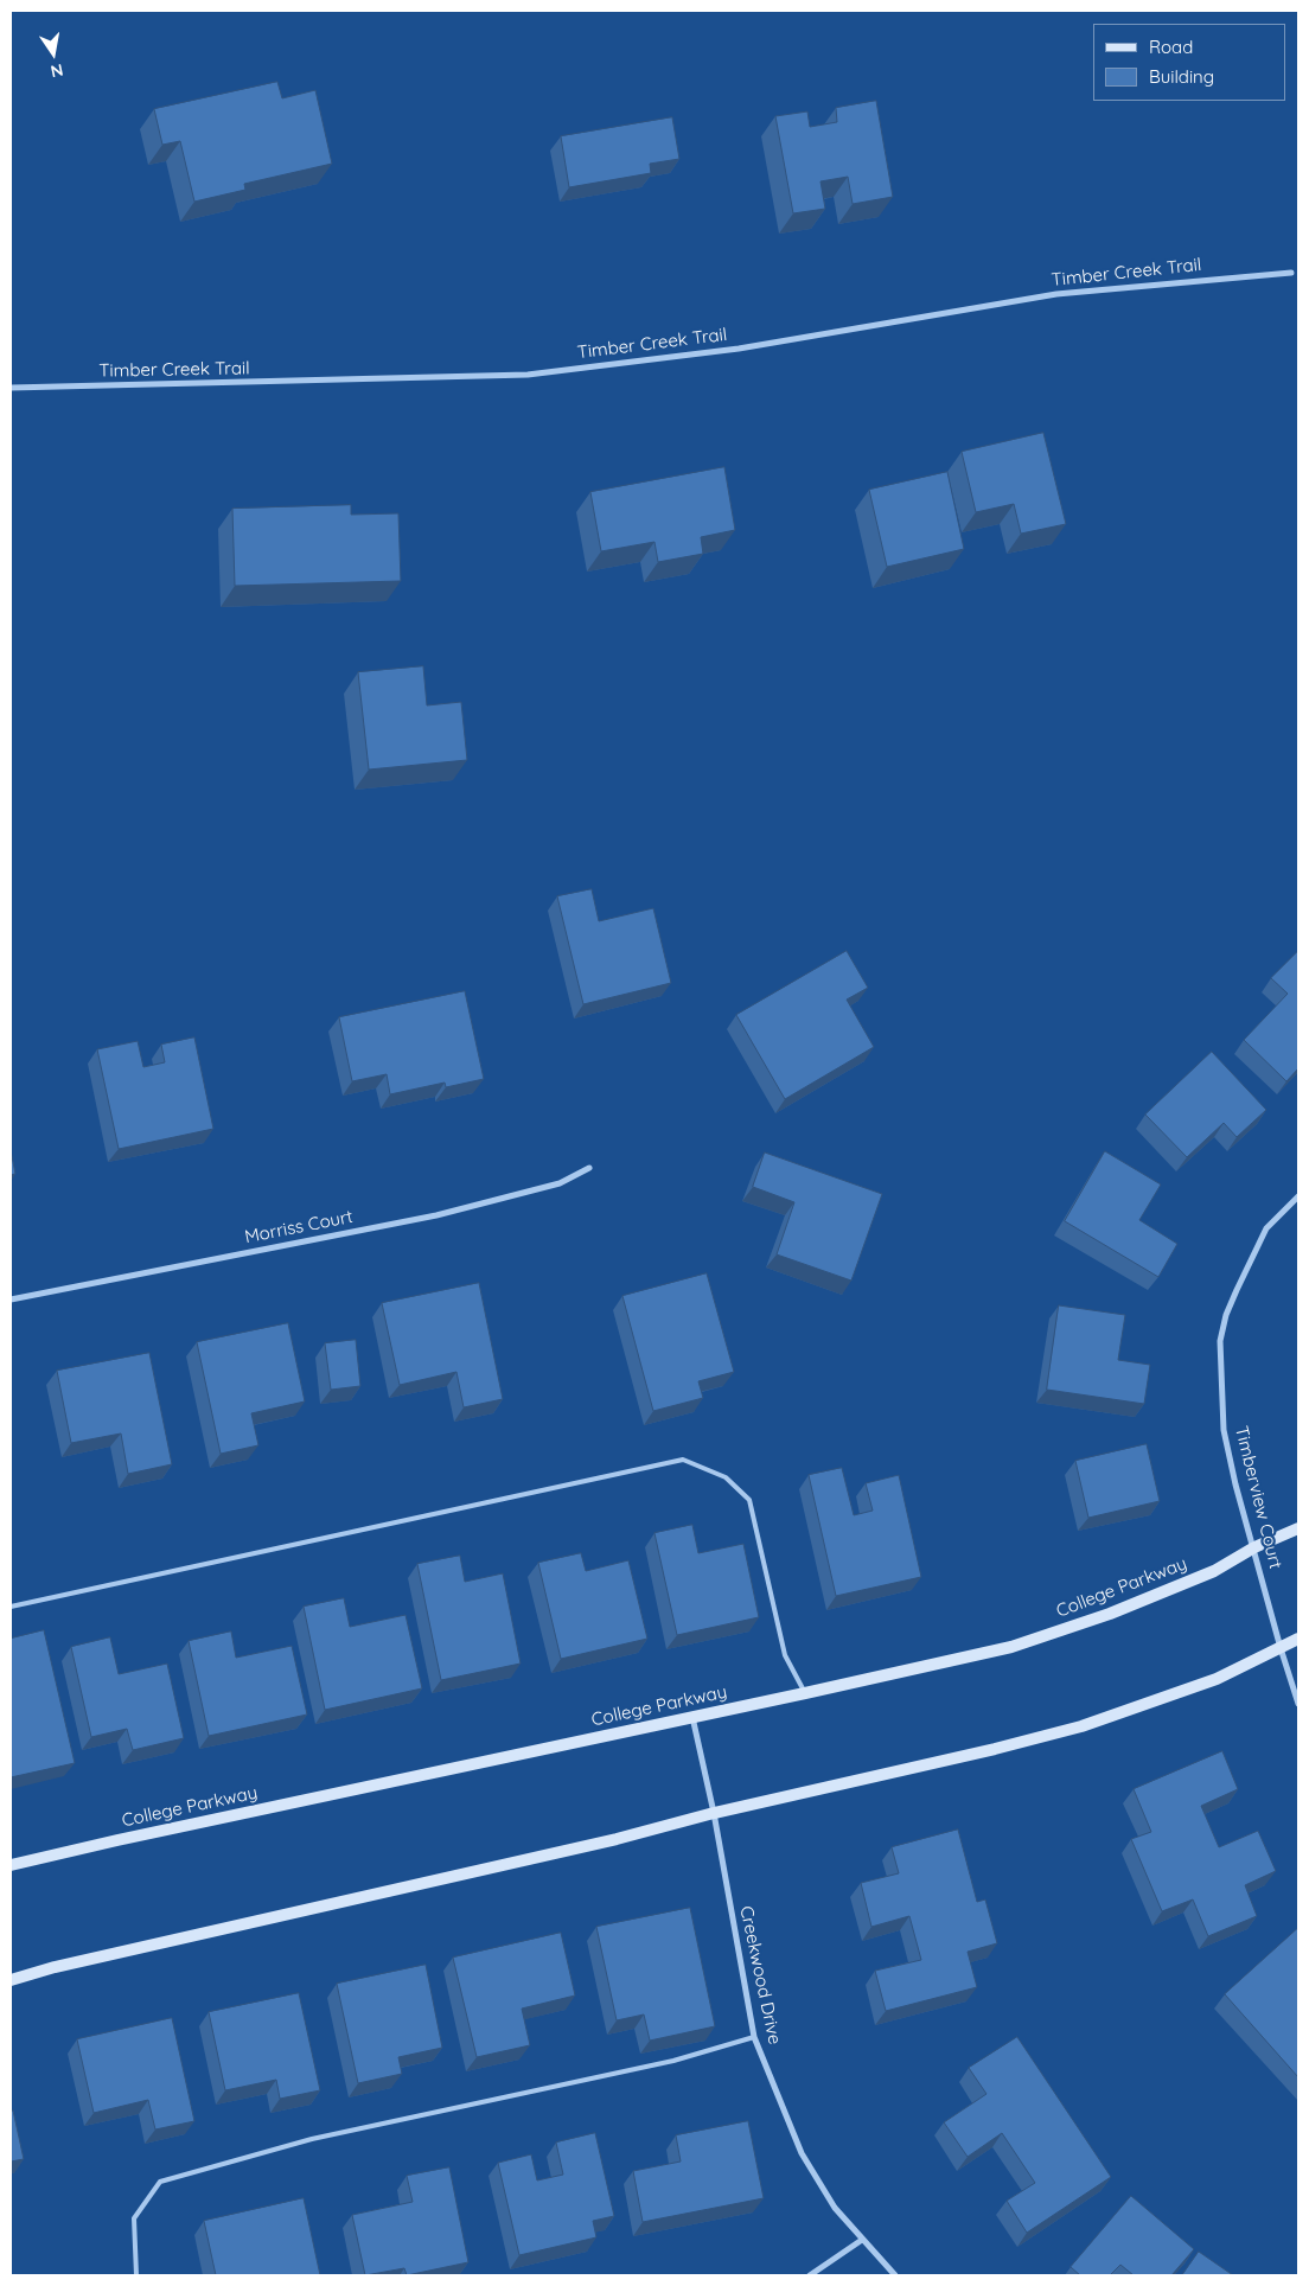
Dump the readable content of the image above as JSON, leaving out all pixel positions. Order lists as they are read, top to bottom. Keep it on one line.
{"streets":{"main road":["College Parkway"],"street":["Timber Creek Trail","Morriss Court","Timberview Court","Creekwood Drive"]},"crossings":[["Timberview Court","College Parkway"],["College Parkway","Creekwood Drive"]],"legend":["Road","Building"],"north":"bottom"}
